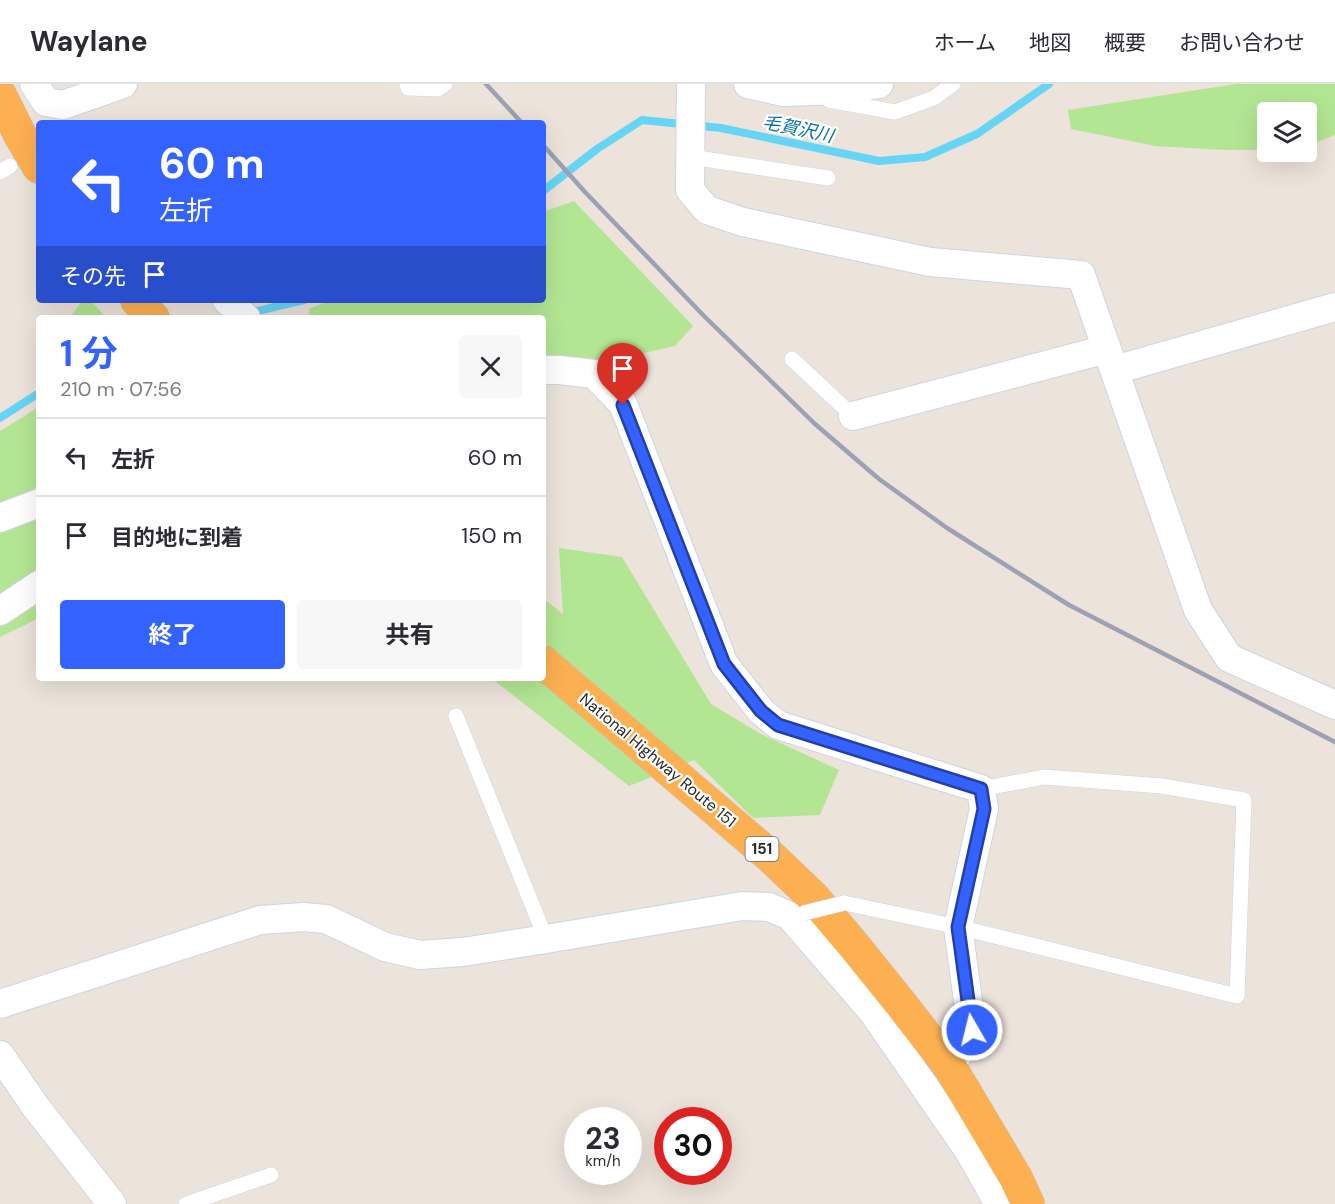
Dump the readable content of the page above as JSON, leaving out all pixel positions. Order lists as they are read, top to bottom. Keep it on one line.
{"streets":{"highway":["National Highway Route 151","151"]},"water":["毛賀沢川"],"page":{"header":"Waylane","nav":["ホーム","地図","概要","お問い合わせ"],"turn":["60 m","左折"],"then":"その先","heading":["1 分","210 m · 07:56"],"list":[{"name":"左折","value":"60 m"},{"name":"目的地に到着","value":"150 m"}],"buttons":["終了","共有"],"speed":"23 km/h","limit":"30"}}
